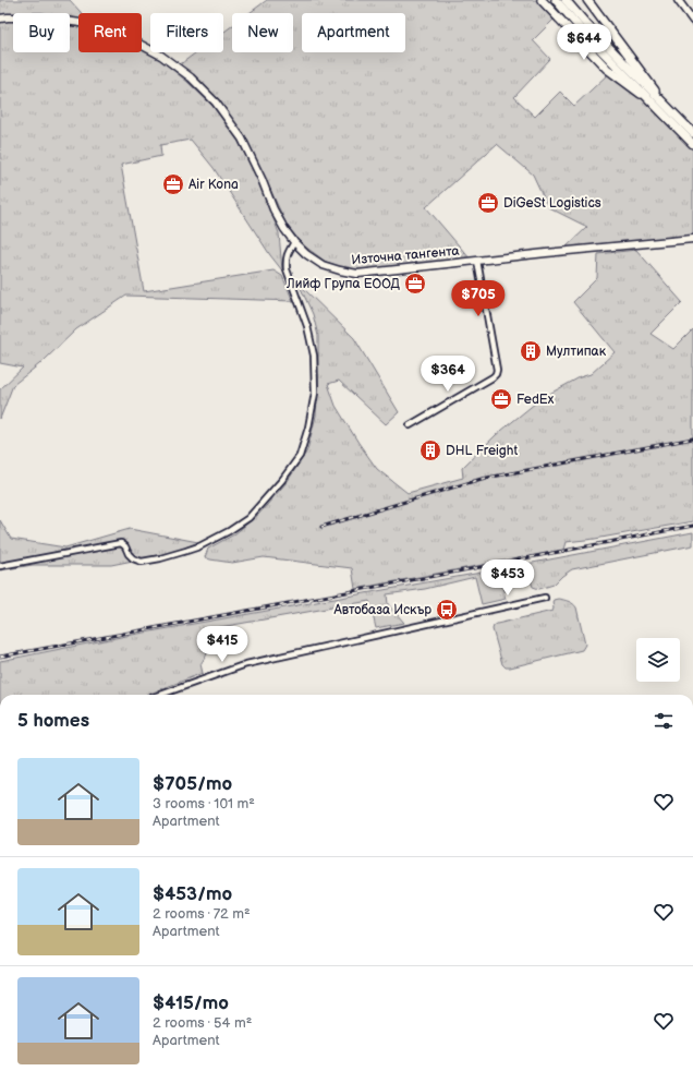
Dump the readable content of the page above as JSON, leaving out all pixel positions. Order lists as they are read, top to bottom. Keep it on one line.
{"streets":{"street":["Източна тангента"]},"places":{"office":["Air Kona","DiGeSt Logistics","Лийф Група ЕООД","FedEx"],"building":["Мултипак","DHL Freight"],"bus stop":["Автобаза Искър"]},"page":{"chip":["Buy","Rent","Filters","New","Apartment"],"price":["$644","$705","$364","$453","$415"],"heading":"5 homes","list":[{"name":"$705/mo","note":"3 rooms · 101 m² · Apartment"},{"name":"$453/mo","note":"2 rooms · 72 m² · Apartment"},{"name":"$415/mo","note":"2 rooms · 54 m² · Apartment"}]}}
